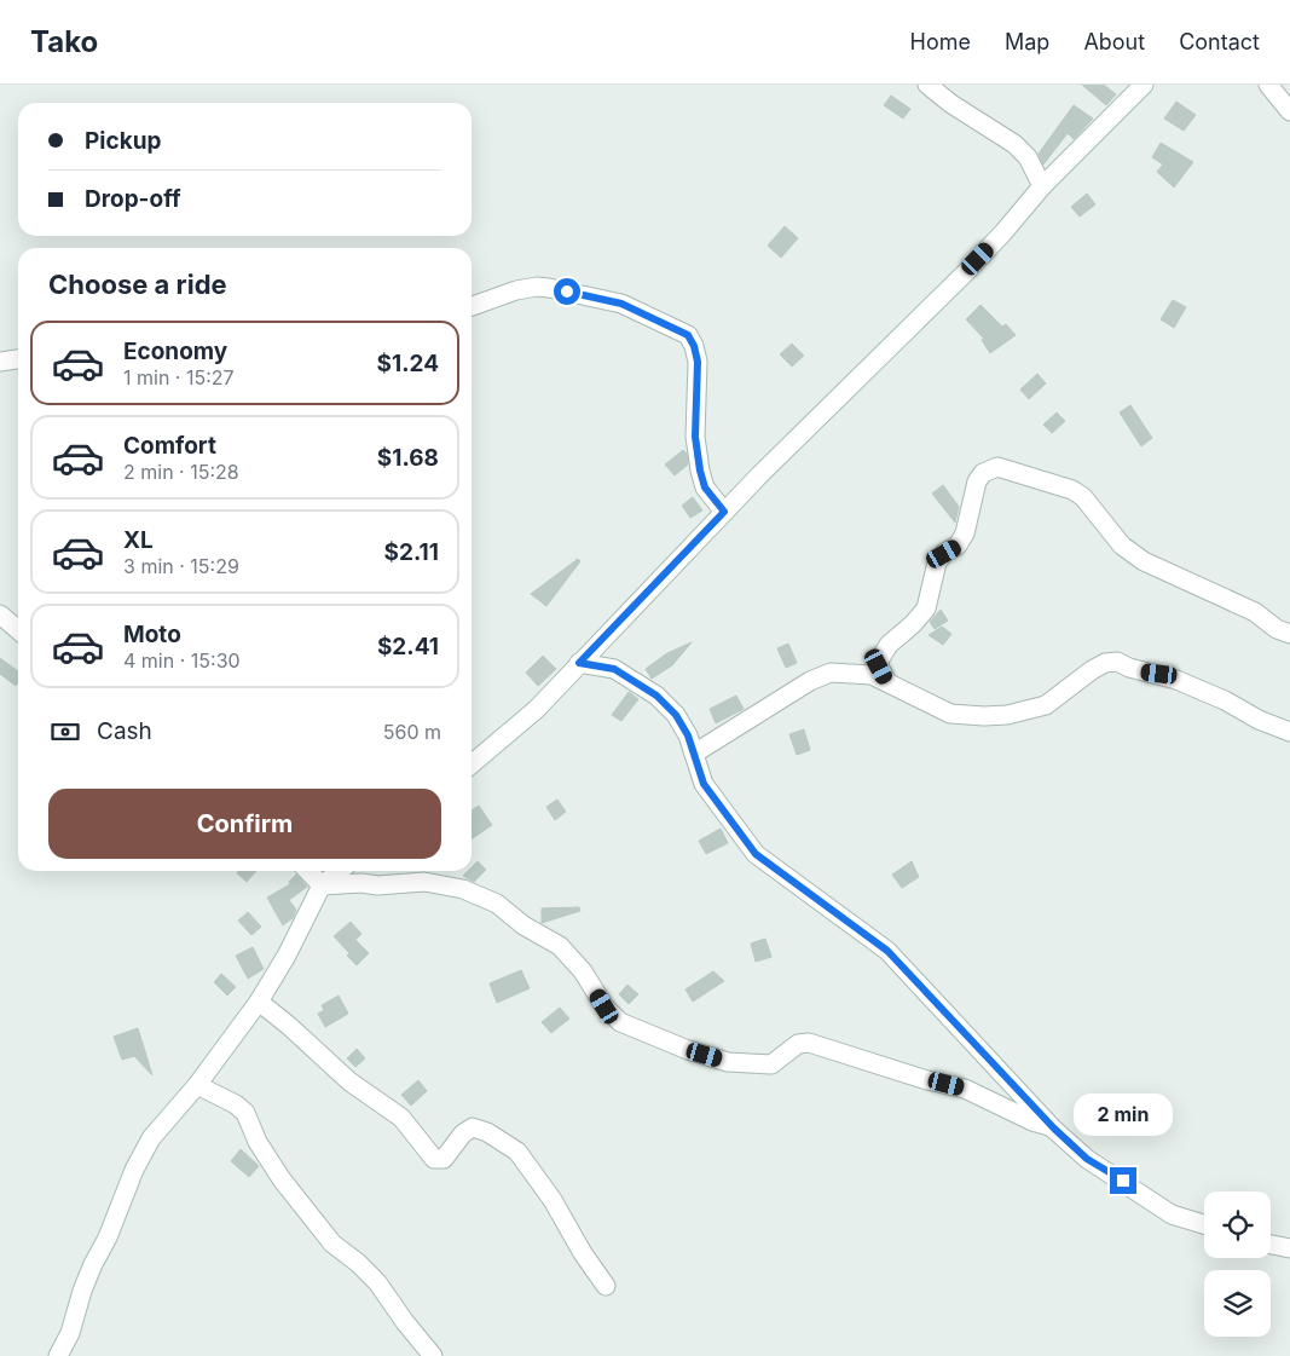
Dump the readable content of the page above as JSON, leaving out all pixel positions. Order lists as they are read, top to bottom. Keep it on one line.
{"page":{"header":"Tako","nav":["Home","Map","About","Contact"],"banner":["Pickup","Drop-off"],"heading":"Choose a ride","list":[{"name":"Economy","note":"1 min · 15:27","value":"$1.24"},{"name":"Comfort","note":"2 min · 15:28","value":"$1.68"},{"name":"XL","note":"3 min · 15:29","value":"$2.11"},{"name":"Moto","note":"4 min · 15:30","value":"$2.41"}],"pay":["Cash","560 m"],"buttons":"Confirm","bubble":"2 min"}}
